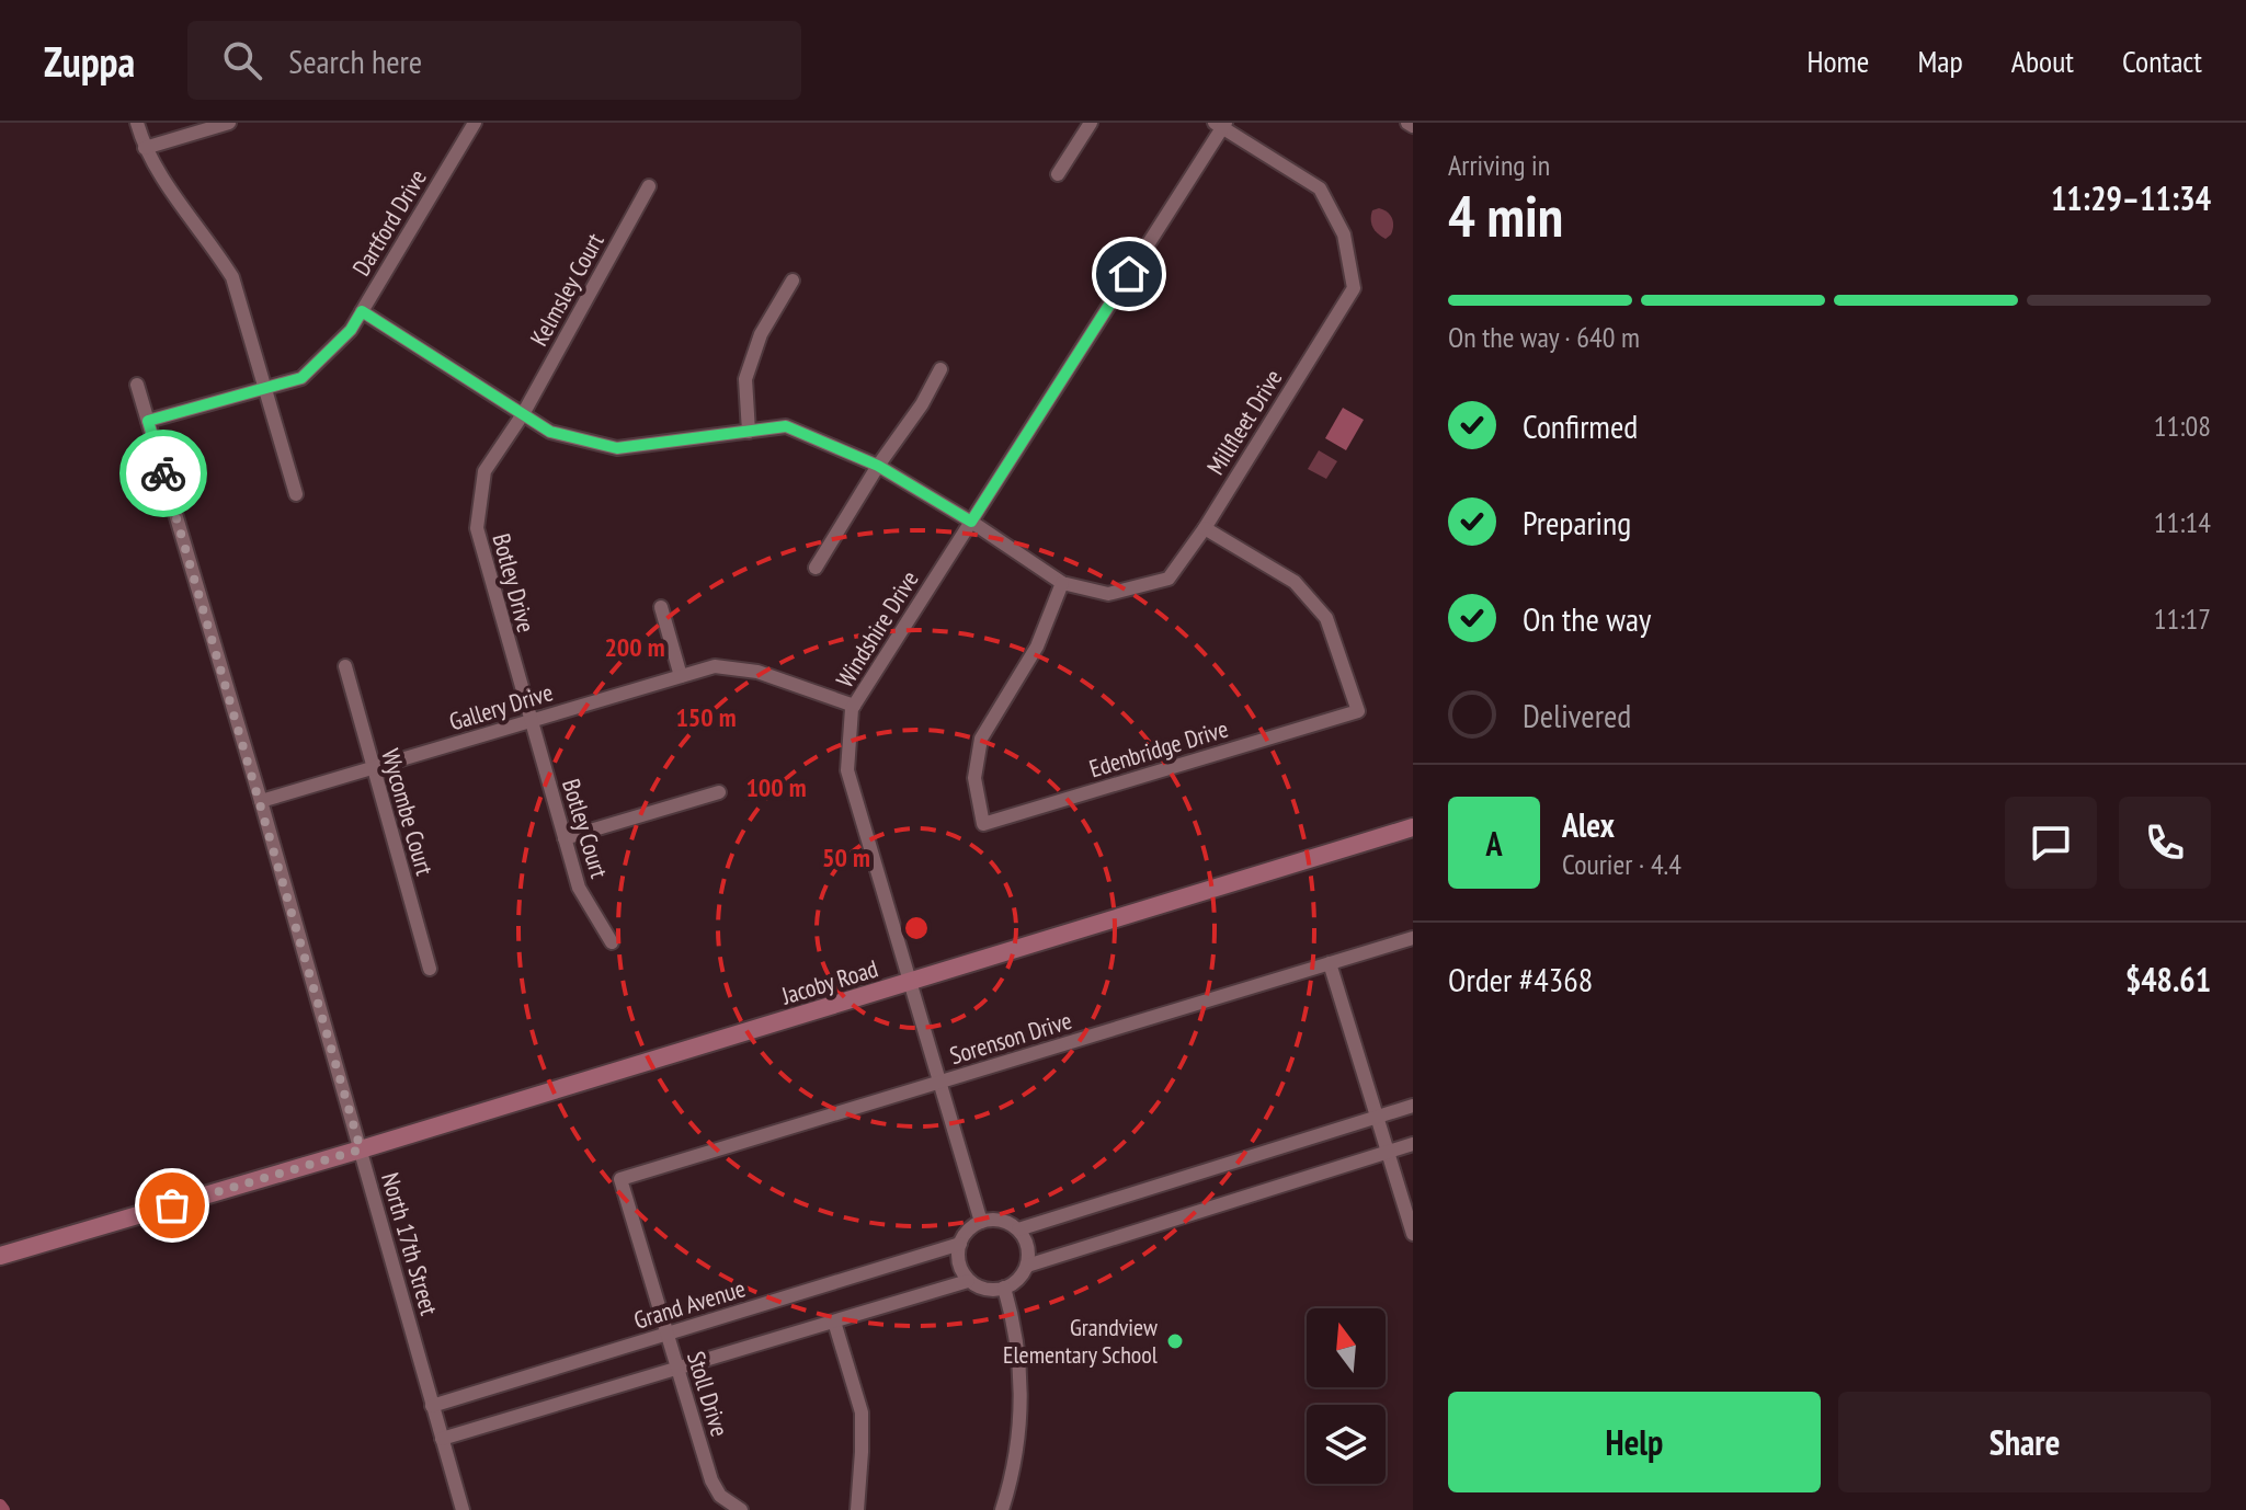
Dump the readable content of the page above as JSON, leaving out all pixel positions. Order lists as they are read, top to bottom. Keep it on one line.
{"streets":{"street":["Dartford Drive","Kelmsley Court","Millfleet Drive","Botley Drive","Windshire Drive","Gallery Drive","Edenbridge Drive","Wycombe Court","Botley Court","Jacoby Road","Sorenson Drive","North 17th Street","Grand Avenue","Stoll Drive"]},"crossings":[["Dartford Drive","Millfleet Drive"],["Dartford Drive","North 17th Street"],["Kelmsley Court","Millfleet Drive"],["Kelmsley Court","Botley Drive"],["Millfleet Drive","Botley Drive"],["Millfleet Drive","Windshire Drive"],["Millfleet Drive","Edenbridge Drive"],["Botley Drive","Gallery Drive"],["Botley Drive","Botley Court"],["Windshire Drive","Gallery Drive"],["Windshire Drive","Jacoby Road"],["Windshire Drive","Sorenson Drive"],["Windshire Drive","Grand Avenue"],["Gallery Drive","Wycombe Court"],["Gallery Drive","Botley Court"],["Gallery Drive","North 17th Street"],["Jacoby Road","North 17th Street"],["Sorenson Drive","Stoll Drive"],["North 17th Street","Grand Avenue"],["Grand Avenue","Stoll Drive"]],"places":["Grandview Elementary School"],"north":"top","page":{"header":"Zuppa","search":"Search here","nav":["Home","Map","About","Contact"],"heading":["4 min","Arriving in","11:29–11:34"],"panel":["Alex","Courier · 4.4","Order #4368","$48.61"],"bar":"On the way · 640 m","list":[["Confirmed","11:08"],["Preparing","11:14"],["On the way","11:17"],"Delivered"],"round":"A","buttons":["Help","Share"]},"rings":["200 m","150 m","100 m","50 m"]}
